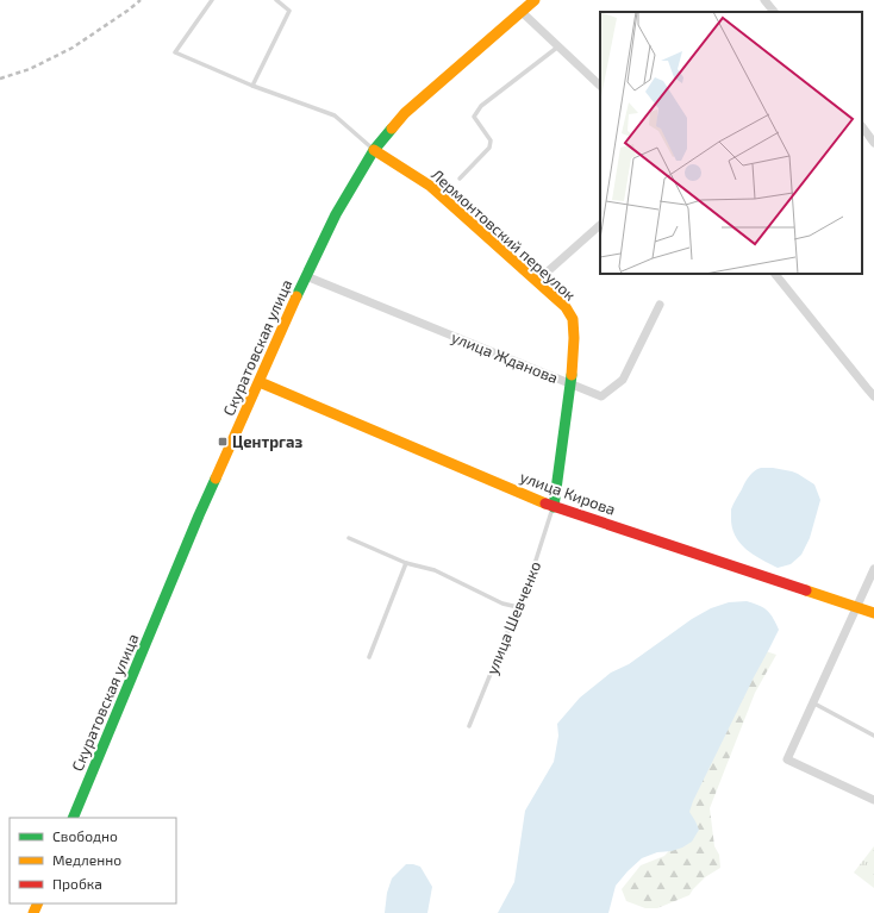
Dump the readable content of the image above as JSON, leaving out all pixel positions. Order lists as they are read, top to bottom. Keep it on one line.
{"streets":{"street":["Лермонтовский переулок","Скуратовская улица","улица Жданова","улица Кирова"],"lane":["улица Шевченко"]},"crossings":[["Лермонтовский переулок","Скуратовская улица"],["Лермонтовский переулок","улица Жданова"],["Лермонтовский переулок","улица Кирова"],["Лермонтовский переулок","улица Шевченко"],["Скуратовская улица","улица Жданова"],["Скуратовская улица","улица Кирова"],["улица Кирова","улица Шевченко"]],"places":{"transit":["Центргаз"]},"legend":["Свободно","Медленно","Пробка"]}
